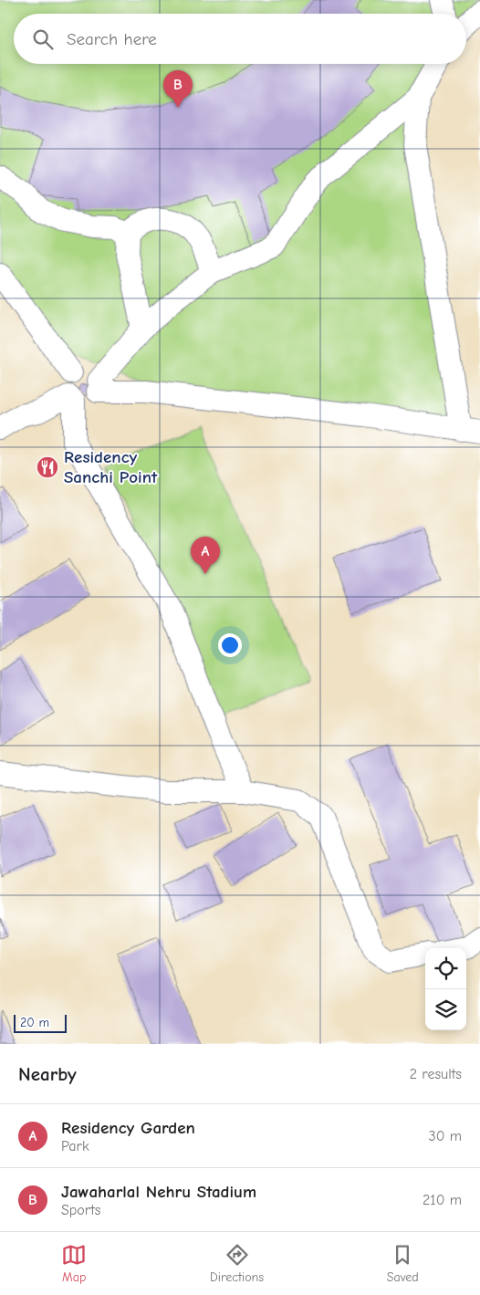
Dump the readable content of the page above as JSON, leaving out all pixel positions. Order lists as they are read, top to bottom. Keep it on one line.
{"places":{"restaurant":["Residency Sanchi Point"]},"scale_bar":"20 m","page":{"search":"Search here","pins":["B","A"],"scale":"20 m","heading":["Nearby","2 results"],"list":[{"mark":"A","name":"Residency Garden","note":"Park","value":"30 m"},{"mark":"B","name":"Jawaharlal Nehru Stadium","note":"Sports","value":"210 m"}],"nav":["Map","Directions","Saved"]}}
